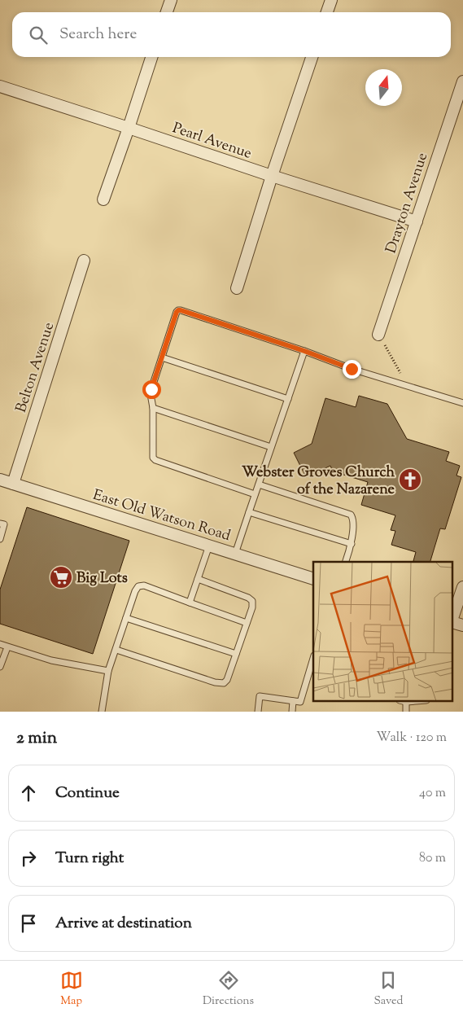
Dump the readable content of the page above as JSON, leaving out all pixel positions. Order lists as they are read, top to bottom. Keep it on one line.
{"streets":{"street":["Pearl Avenue","Drayton Avenue","Belton Avenue","East Old Watson Road"]},"crossings":[["Pearl Avenue","Drayton Avenue"],["Belton Avenue","East Old Watson Road"]],"places":{"church":["Webster Groves Church of the Nazarene"],"supermarket":["Big Lots"]},"north":"top","page":{"search":"Search here","heading":["2 min","Walk · 120 m"],"list":[["Continue","40 m"],["Turn right","80 m"],"Arrive at destination"],"nav":["Map","Directions","Saved"]}}
